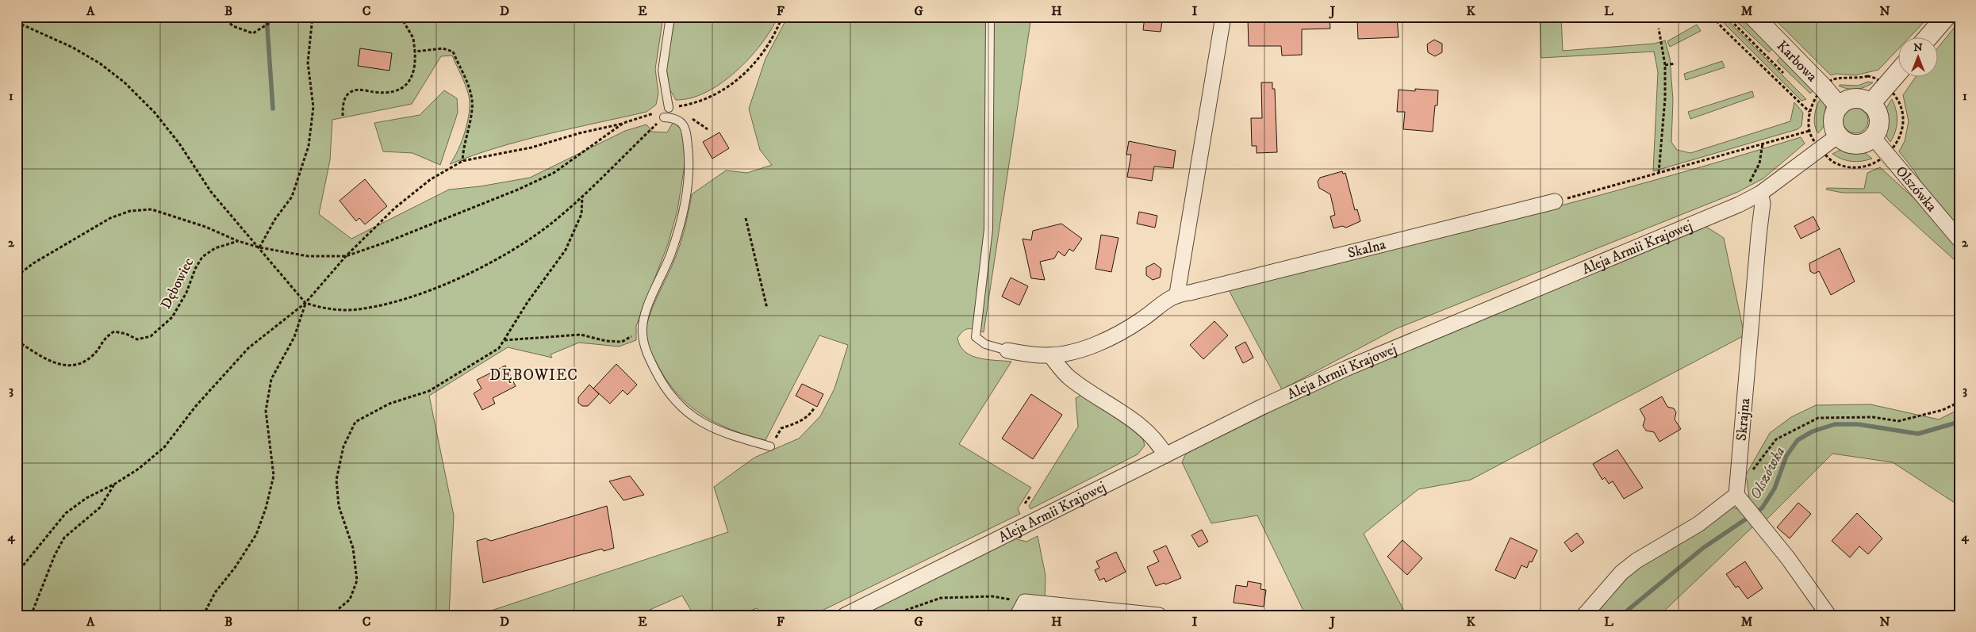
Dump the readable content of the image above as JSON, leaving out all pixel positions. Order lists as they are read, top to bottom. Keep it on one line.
{"streets":{"street":["Karbowa","Olszówka","Aleja Armii Krajowej","Skalna","Skrajna"],"path":["Dębowiec"]},"crossings":[["Karbowa","Olszówka"],["Karbowa","Aleja Armii Krajowej"],["Olszówka","Aleja Armii Krajowej"],["Aleja Armii Krajowej","Skrajna"]],"districts":["DĘBOWIEC"],"water":["Olszówka"],"north":"top","grid":{"columns":["A","B","C","D","E","F","G","H","I","J","K","L","M","N"],"rows":["1","2","3","4"]}}
